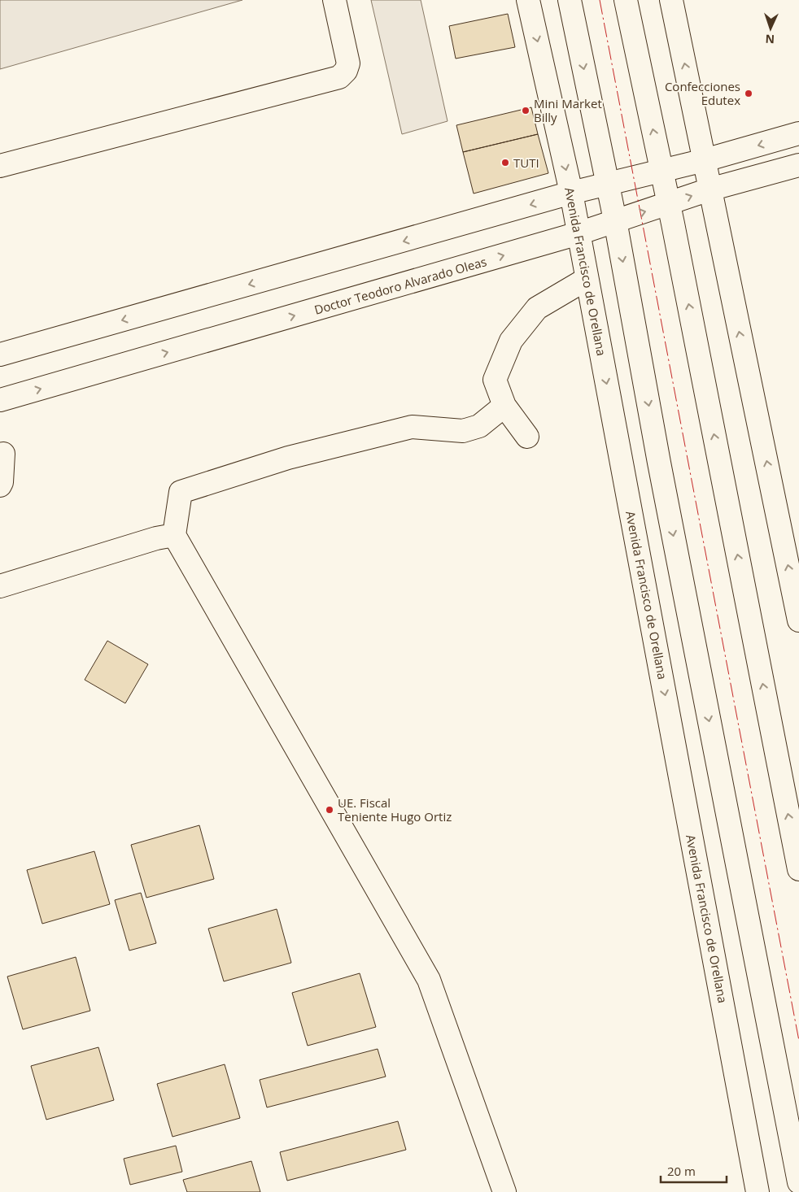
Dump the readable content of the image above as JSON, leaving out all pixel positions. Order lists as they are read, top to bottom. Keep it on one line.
{"streets":{"main road":["Avenida Francisco de Orellana","Doctor Teodoro Alvarado Oleas"]},"crossings":[["Avenida Francisco de Orellana","Doctor Teodoro Alvarado Oleas"]],"places":["Confecciones Edutex","Mini Market Billy","TUTI","UE. Fiscal Teniente Hugo Ortiz"],"scale_bar":"20 m","north":"bottom"}
